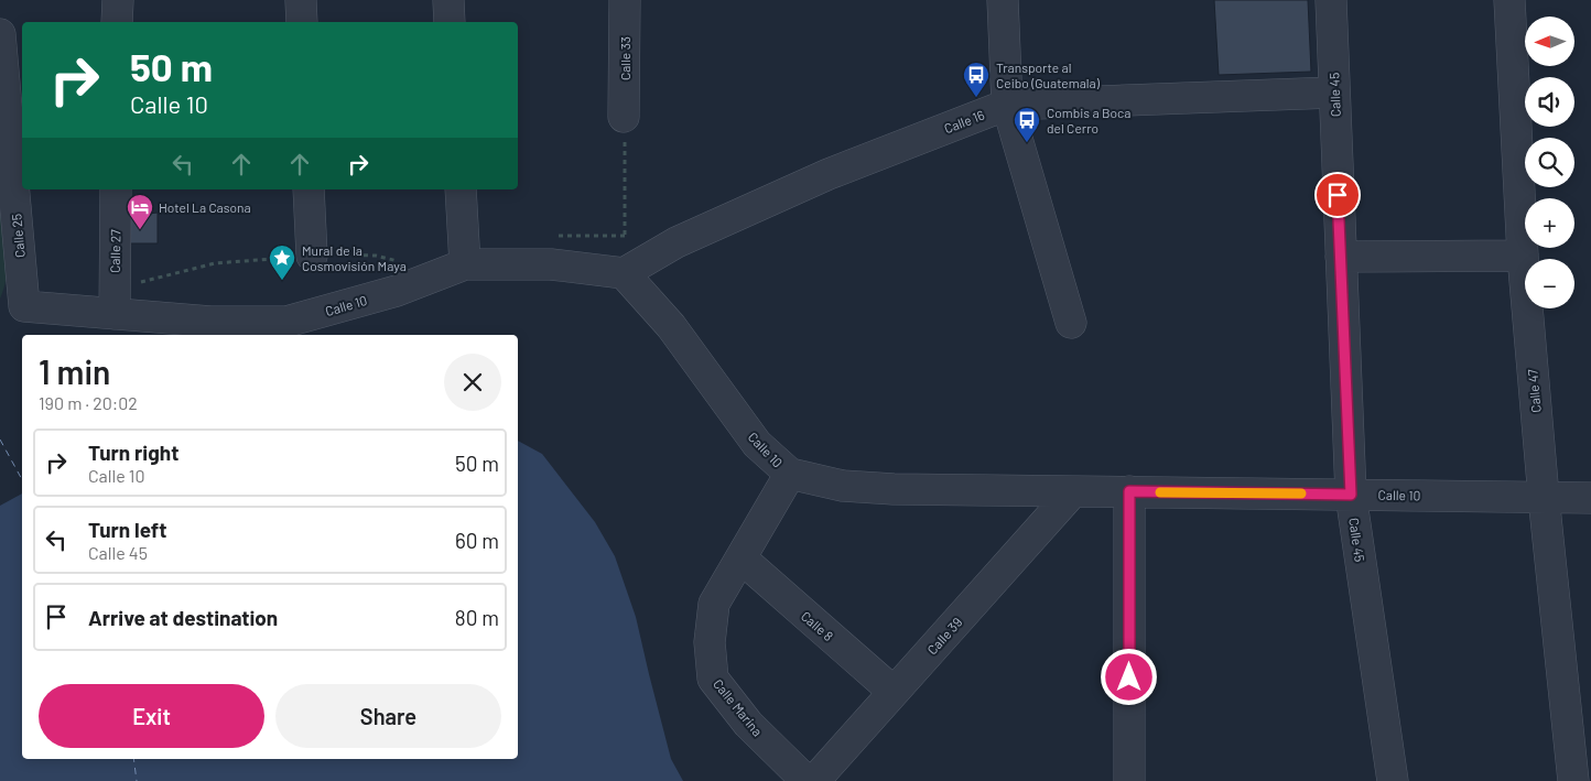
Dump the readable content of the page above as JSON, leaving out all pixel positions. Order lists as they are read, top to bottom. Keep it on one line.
{"streets":{"street":["Calle 33","Calle 45","Calle 16","Calle 25","Calle 27","Calle 10","Calle 47","Calle 8","Calle 39","Calle Marina"]},"crossings":[["Calle 45","Calle 16"],["Calle 45","Calle 10"],["Calle 16","Calle 10"],["Calle 25","Calle 10"],["Calle 27","Calle 10"],["Calle 10","Calle 47"],["Calle 10","Calle 39"],["Calle 10","Calle Marina"],["Calle 8","Calle 39"],["Calle 8","Calle Marina"]],"places":{"bus stop":["Transporte al Ceibo (Guatemala)","Combis a Boca del Cerro"],"hotel":["Hotel La Casona"],"place":["Mural de la Cosmovisión Maya"]},"north":"left","page":{"map_buttons":["+","−"],"turn":["50 m","Calle 10"],"heading":["1 min","190 m · 20:02"],"list":[{"name":"Turn right","note":"Calle 10","value":"50 m"},{"name":"Turn left","note":"Calle 45","value":"60 m"},{"name":"Arrive at destination","value":"80 m"}],"buttons":["Exit","Share"]}}
